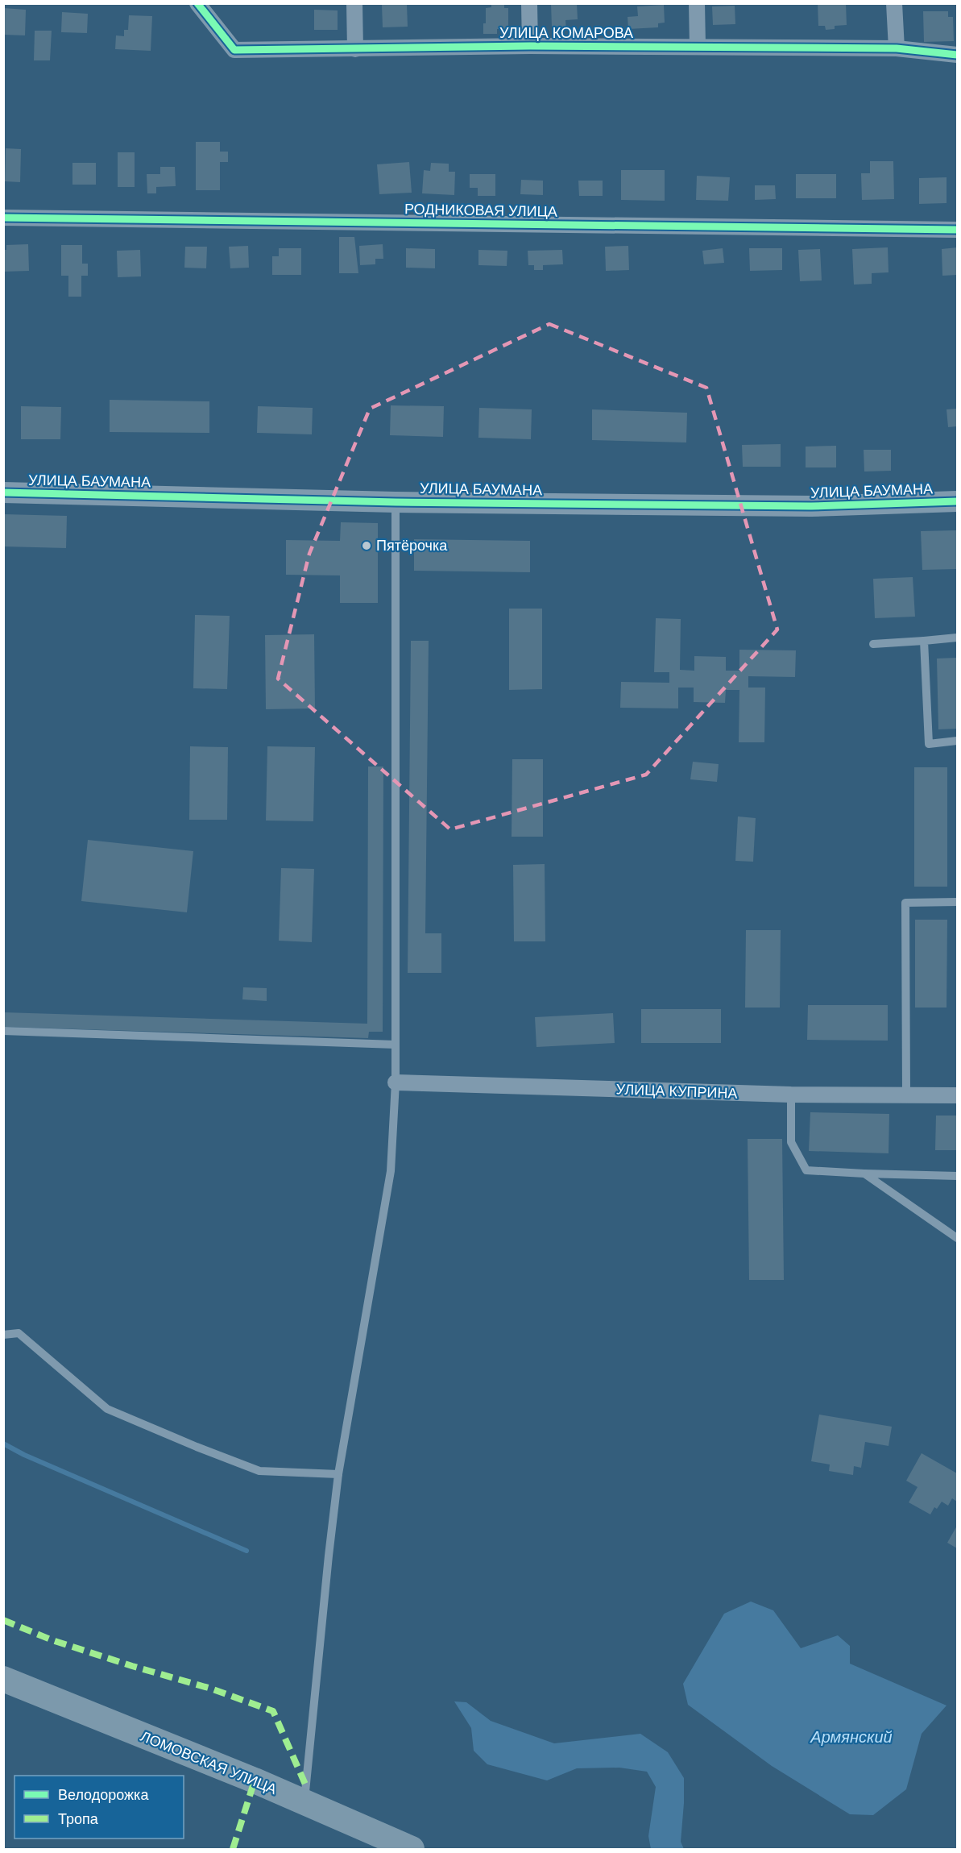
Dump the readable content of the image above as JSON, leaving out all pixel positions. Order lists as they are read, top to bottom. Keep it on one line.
{"streets":{"main road":["ЛОМОВСКАЯ УЛИЦА"],"street":["УЛИЦА КОМАРОВА","РОДНИКОВАЯ УЛИЦА","УЛИЦА БАУМАНА","УЛИЦА КУПРИНА"]},"water":["Армянский"],"places":["Пятёрочка"],"legend":["Велодорожка","Тропа"]}
